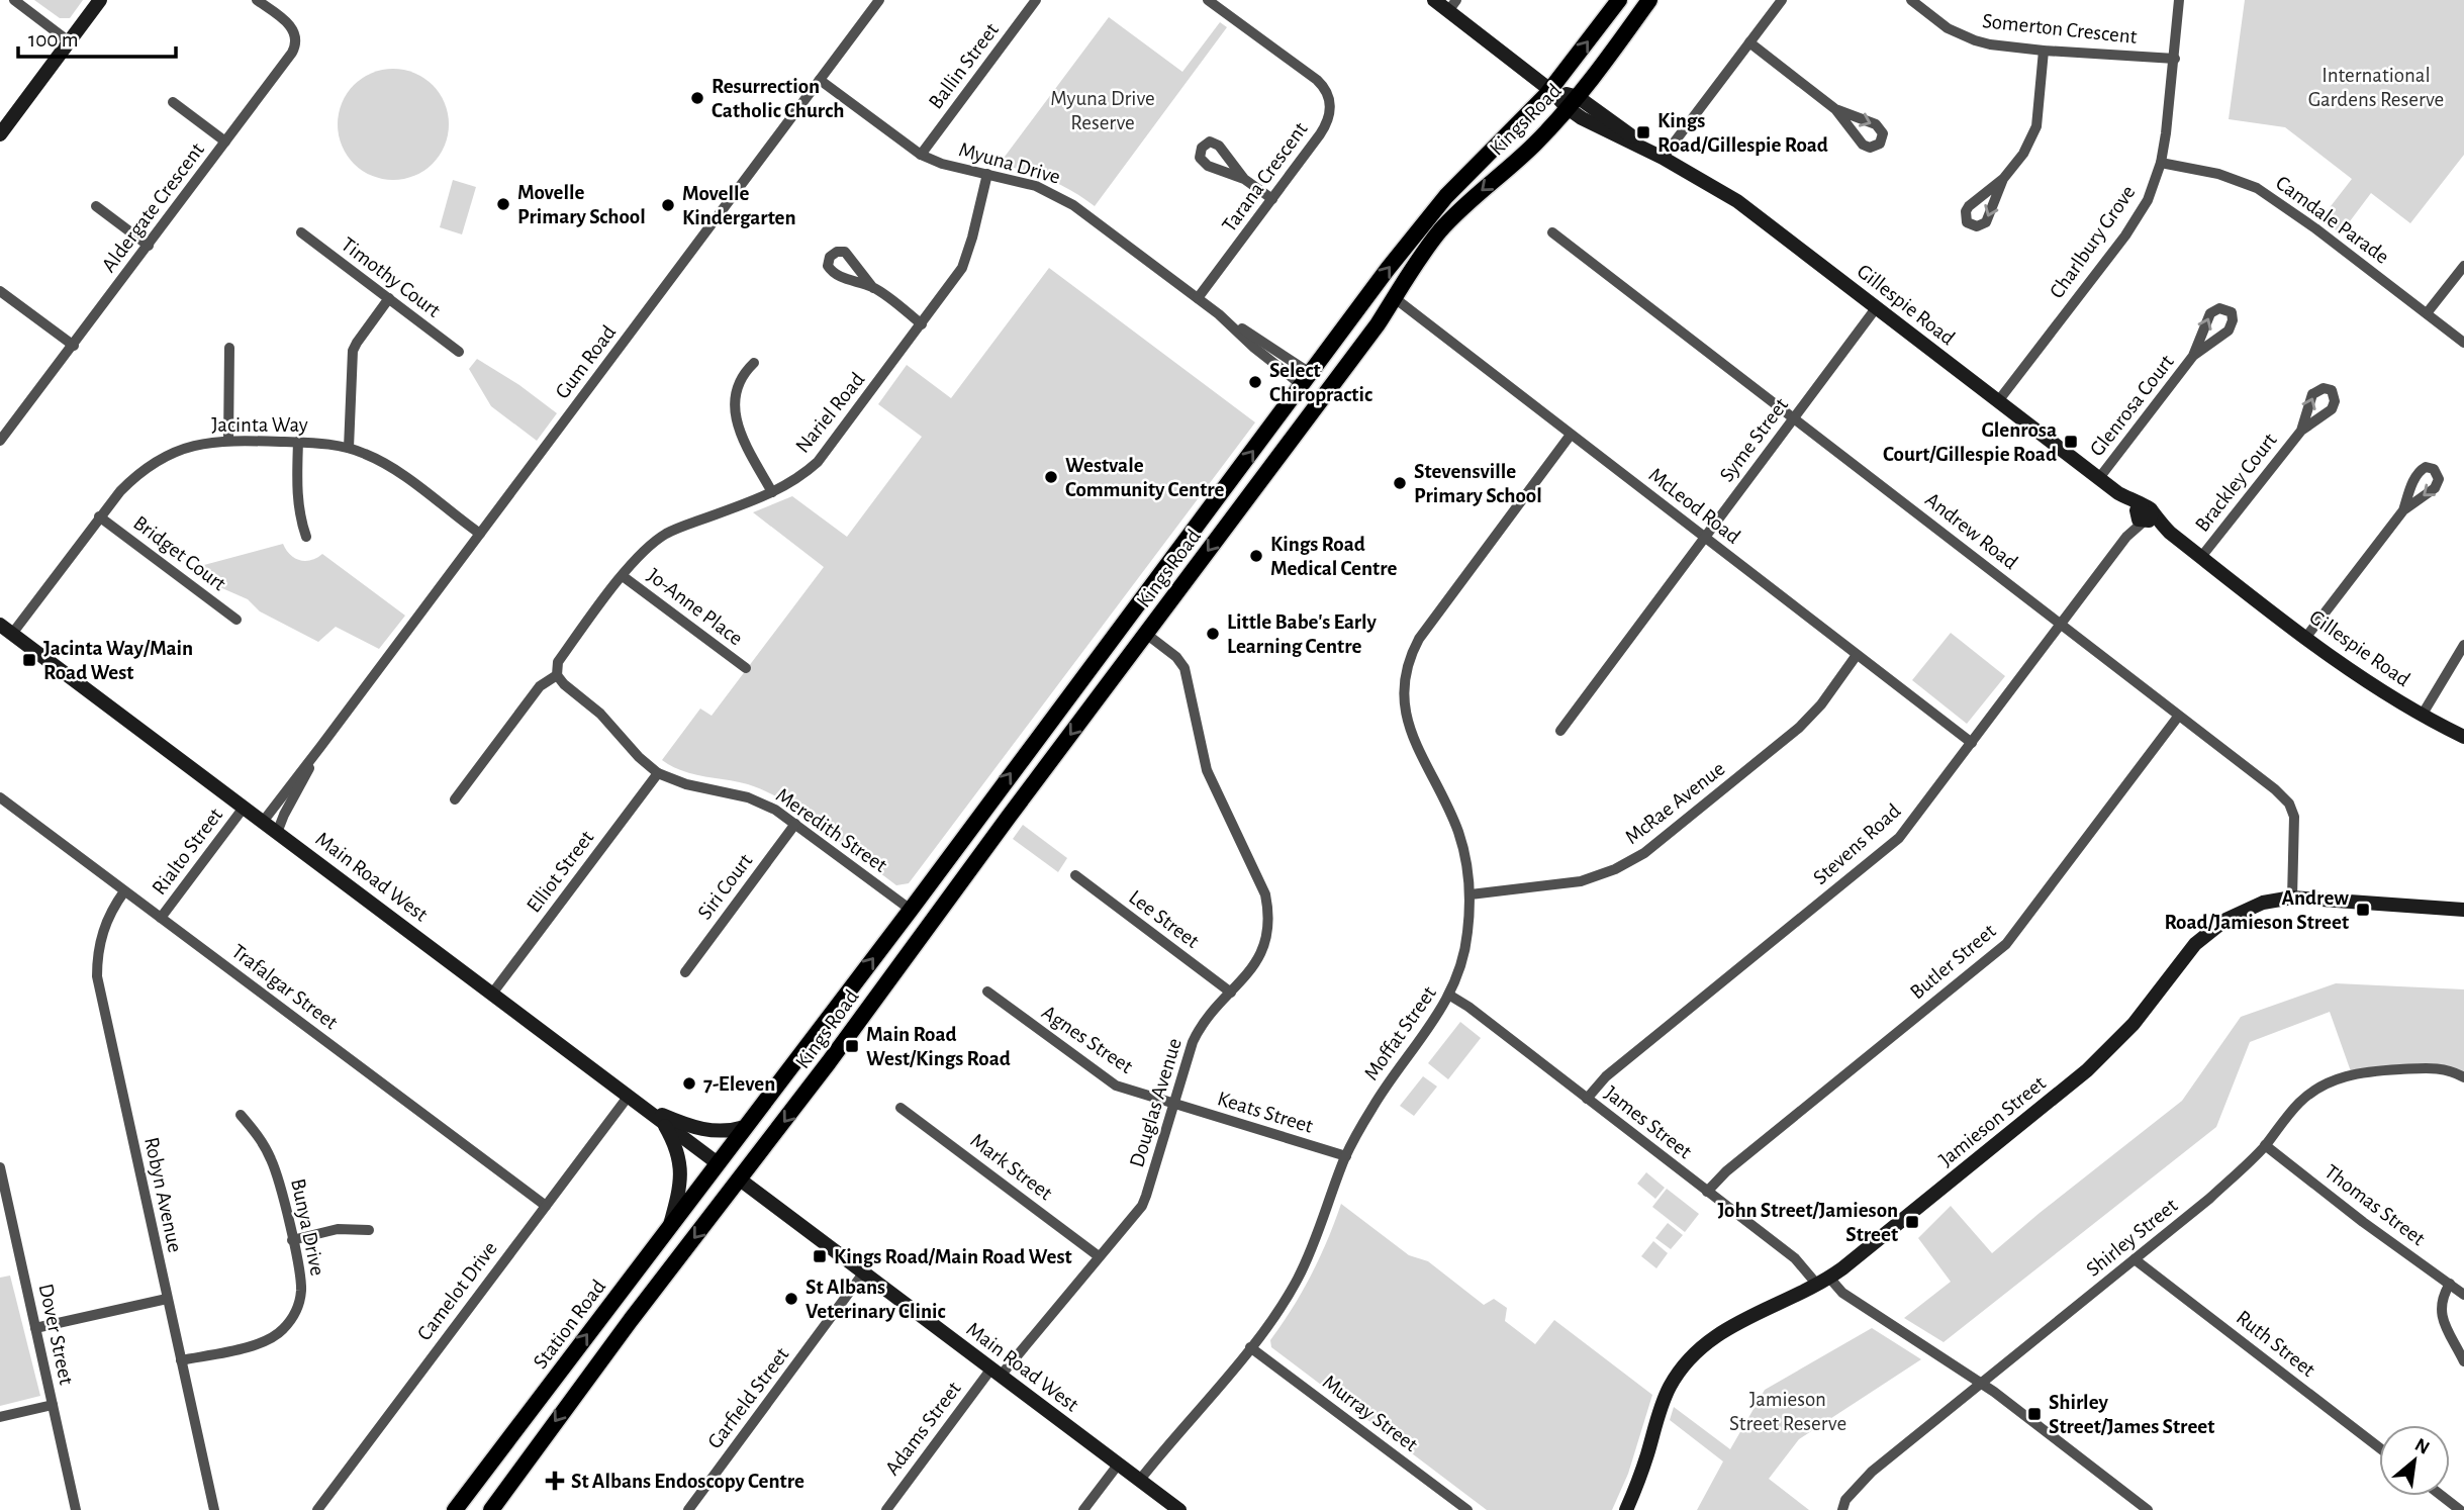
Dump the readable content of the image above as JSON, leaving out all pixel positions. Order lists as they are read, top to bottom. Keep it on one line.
{"streets":{"main road":["Kings Road","Station Road"],"street":["Somerton Crescent","Ballin Street","Myuna Drive","Tarana Crescent","Aldergate Crescent","Camdale Parade","Charlbury Grove","Timothy Court","Gillespie Road","Gum Road","Glenrosa Court","Nariel Road","Jacinta Way","Syme Street","Brackley Court","McLeod Road","Andrew Road","Bridget Court","Jo-Anne Place","McRae Avenue","Meredith Street","Stevens Road","Rialto Street","Elliot Street","Main Road West","Siri Court","Lee Street","Butler Street","Trafalgar Street","Moffat Street","Agnes Street","Douglas Avenue","Keats Street","Jamieson Street","James Street","Mark Street","Robyn Avenue","Thomas Street","Bunya Drive","Shirley Street","Camelot Drive","Dover Street","Ruth Street","Garfield Street","Murray Street","Adams Street"]},"crossings":[["Somerton Crescent","Charlbury Grove"],["Ballin Street","Myuna Drive"],["Kings Road","Myuna Drive"],["Kings Road","Gillespie Road"],["Kings Road","McLeod Road"],["Kings Road","Meredith Street"],["Kings Road","Main Road West"],["Kings Road","Douglas Avenue"],["Kings Road","Station Road"],["Myuna Drive","Tarana Crescent"],["Myuna Drive","Gum Road"],["Myuna Drive","Nariel Road"],["Camdale Parade","Charlbury Grove"],["Charlbury Grove","Gillespie Road"],["Gillespie Road","Glenrosa Court"],["Gillespie Road","Syme Street"],["Gillespie Road","Brackley Court"],["Gillespie Road","Stevens Road"],["Gum Road","Jacinta Way"],["Gum Road","Main Road West"],["Nariel Road","Jo-Anne Place"],["Nariel Road","Meredith Street"],["Jacinta Way","Bridget Court"],["Jacinta Way","Main Road West"],["Syme Street","McLeod Road"],["Syme Street","Andrew Road"],["McLeod Road","McRae Avenue"],["McLeod Road","Stevens Road"],["McLeod Road","Moffat Street"],["Andrew Road","Stevens Road"],["Andrew Road","Butler Street"],["Andrew Road","Jamieson Street"],["McRae Avenue","Moffat Street"],["Meredith Street","Elliot Street"],["Meredith Street","Siri Court"],["Stevens Road","James Street"],["Rialto Street","Main Road West"],["Rialto Street","Trafalgar Street"],["Elliot Street","Main Road West"],["Main Road West","Moffat Street"],["Main Road West","Douglas Avenue"],["Main Road West","Camelot Drive"],["Main Road West","Station Road"],["Main Road West","Garfield Street"],["Main Road West","Adams Street"],["Lee Street","Douglas Avenue"],["Butler Street","James Street"],["Trafalgar Street","Robyn Avenue"],["Trafalgar Street","Camelot Drive"],["Moffat Street","Keats Street"],["Moffat Street","James Street"],["Moffat Street","Murray Street"],["Agnes Street","Douglas Avenue"],["Agnes Street","Keats Street"],["Douglas Avenue","Keats Street"],["Douglas Avenue","Mark Street"],["Douglas Avenue","Adams Street"],["Jamieson Street","James Street"],["James Street","Shirley Street"],["Robyn Avenue","Bunya Drive"],["Thomas Street","Shirley Street"],["Shirley Street","Ruth Street"]],"parks":["International Gardens Reserve","Myuna Drive Reserve","Jamieson Street Reserve"],"places":{"other":["Resurrection Catholic Church","Movelle Primary School","Movelle Kindergarten","Select Chiropractic","Westvale Community Centre","Stevensville Primary School","Kings Road Medical Centre","Little Babe's Early Learning Centre","7-Eleven","St Albans Veterinary Clinic"],"transit":["Kings Road/Gillespie Road","Glenrosa Court/Gillespie Road","Jacinta Way/Main Road West","Andrew Road/Jamieson Street","Main Road West/Kings Road","John Street/Jamieson Street","Kings Road/Main Road West","Shirley Street/James Street"],"health":["St Albans Endoscopy Centre"]},"scale_bar":"100 m","north":"top right"}
